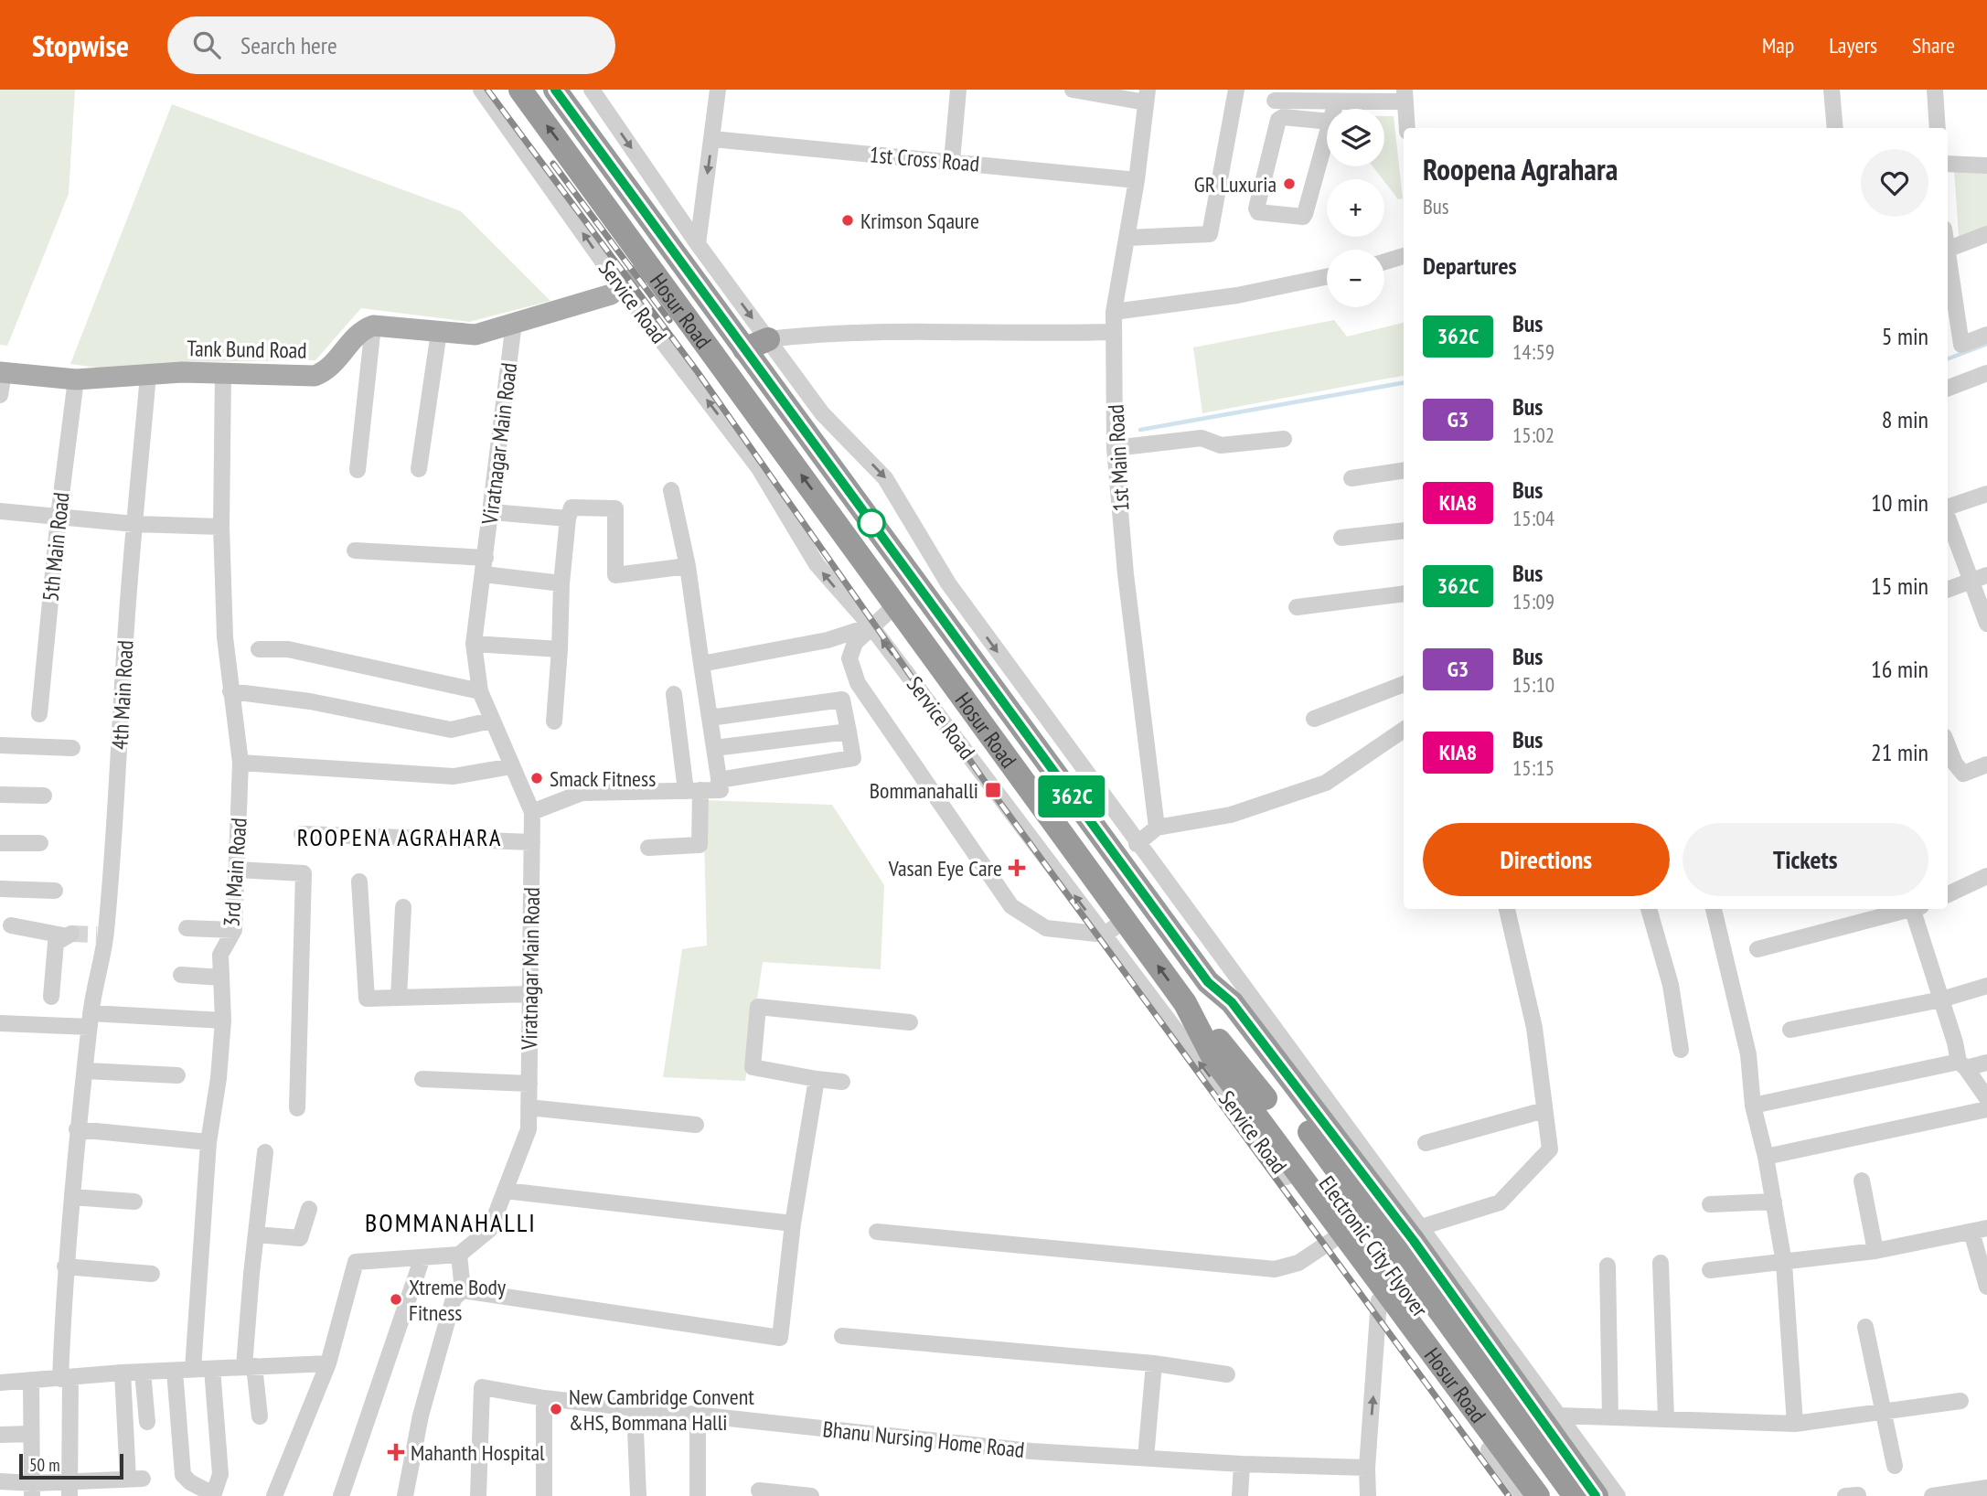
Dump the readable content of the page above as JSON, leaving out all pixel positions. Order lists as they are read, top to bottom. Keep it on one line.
{"streets":{"highway":["Hosur Road","Electronic City Flyover"],"main road":["Tank Bund Road"],"street":["1st Cross Road","Service Road","Viratnagar Main Road","1st Main Road","5th Main Road","4th Main Road","3rd Main Road","Bhanu Nursing Home Road"]},"crossings":[["1st Cross Road","1st Main Road"],["Hosur Road","Electronic City Flyover"],["Tank Bund Road","5th Main Road"],["Tank Bund Road","4th Main Road"],["Tank Bund Road","3rd Main Road"]],"districts":["ROOPENA AGRAHARA","BOMMANAHALLI"],"places":{"other":["GR Luxuria","Krimson Sqaure","Smack Fitness","Xtreme Body Fitness","New Cambridge Convent &HS, Bommana Halli"],"transit":["Bommanahalli"],"health":["Vasan Eye Care","Mahanth Hospital"]},"lines":["bus line 362C"],"scale_bar":"50 m","page":{"header":"Stopwise","search":"Search here","nav":["Map","Layers","Share"],"on_map":"362C","map_buttons":["+","−"],"heading":[["Roopena Agrahara","Bus"],"Departures"],"list":[{"mark":"362C","name":"Bus","note":"14:59","value":"5 min"},{"mark":"G3","name":"Bus","note":"15:02","value":"8 min"},{"mark":"KIA8","name":"Bus","note":"15:04","value":"10 min"},{"mark":"362C","name":"Bus","note":"15:09","value":"15 min"},{"mark":"G3","name":"Bus","note":"15:10","value":"16 min"},{"mark":"KIA8","name":"Bus","note":"15:15","value":"21 min"}],"buttons":["Directions","Tickets"],"scale":"50 m"}}
